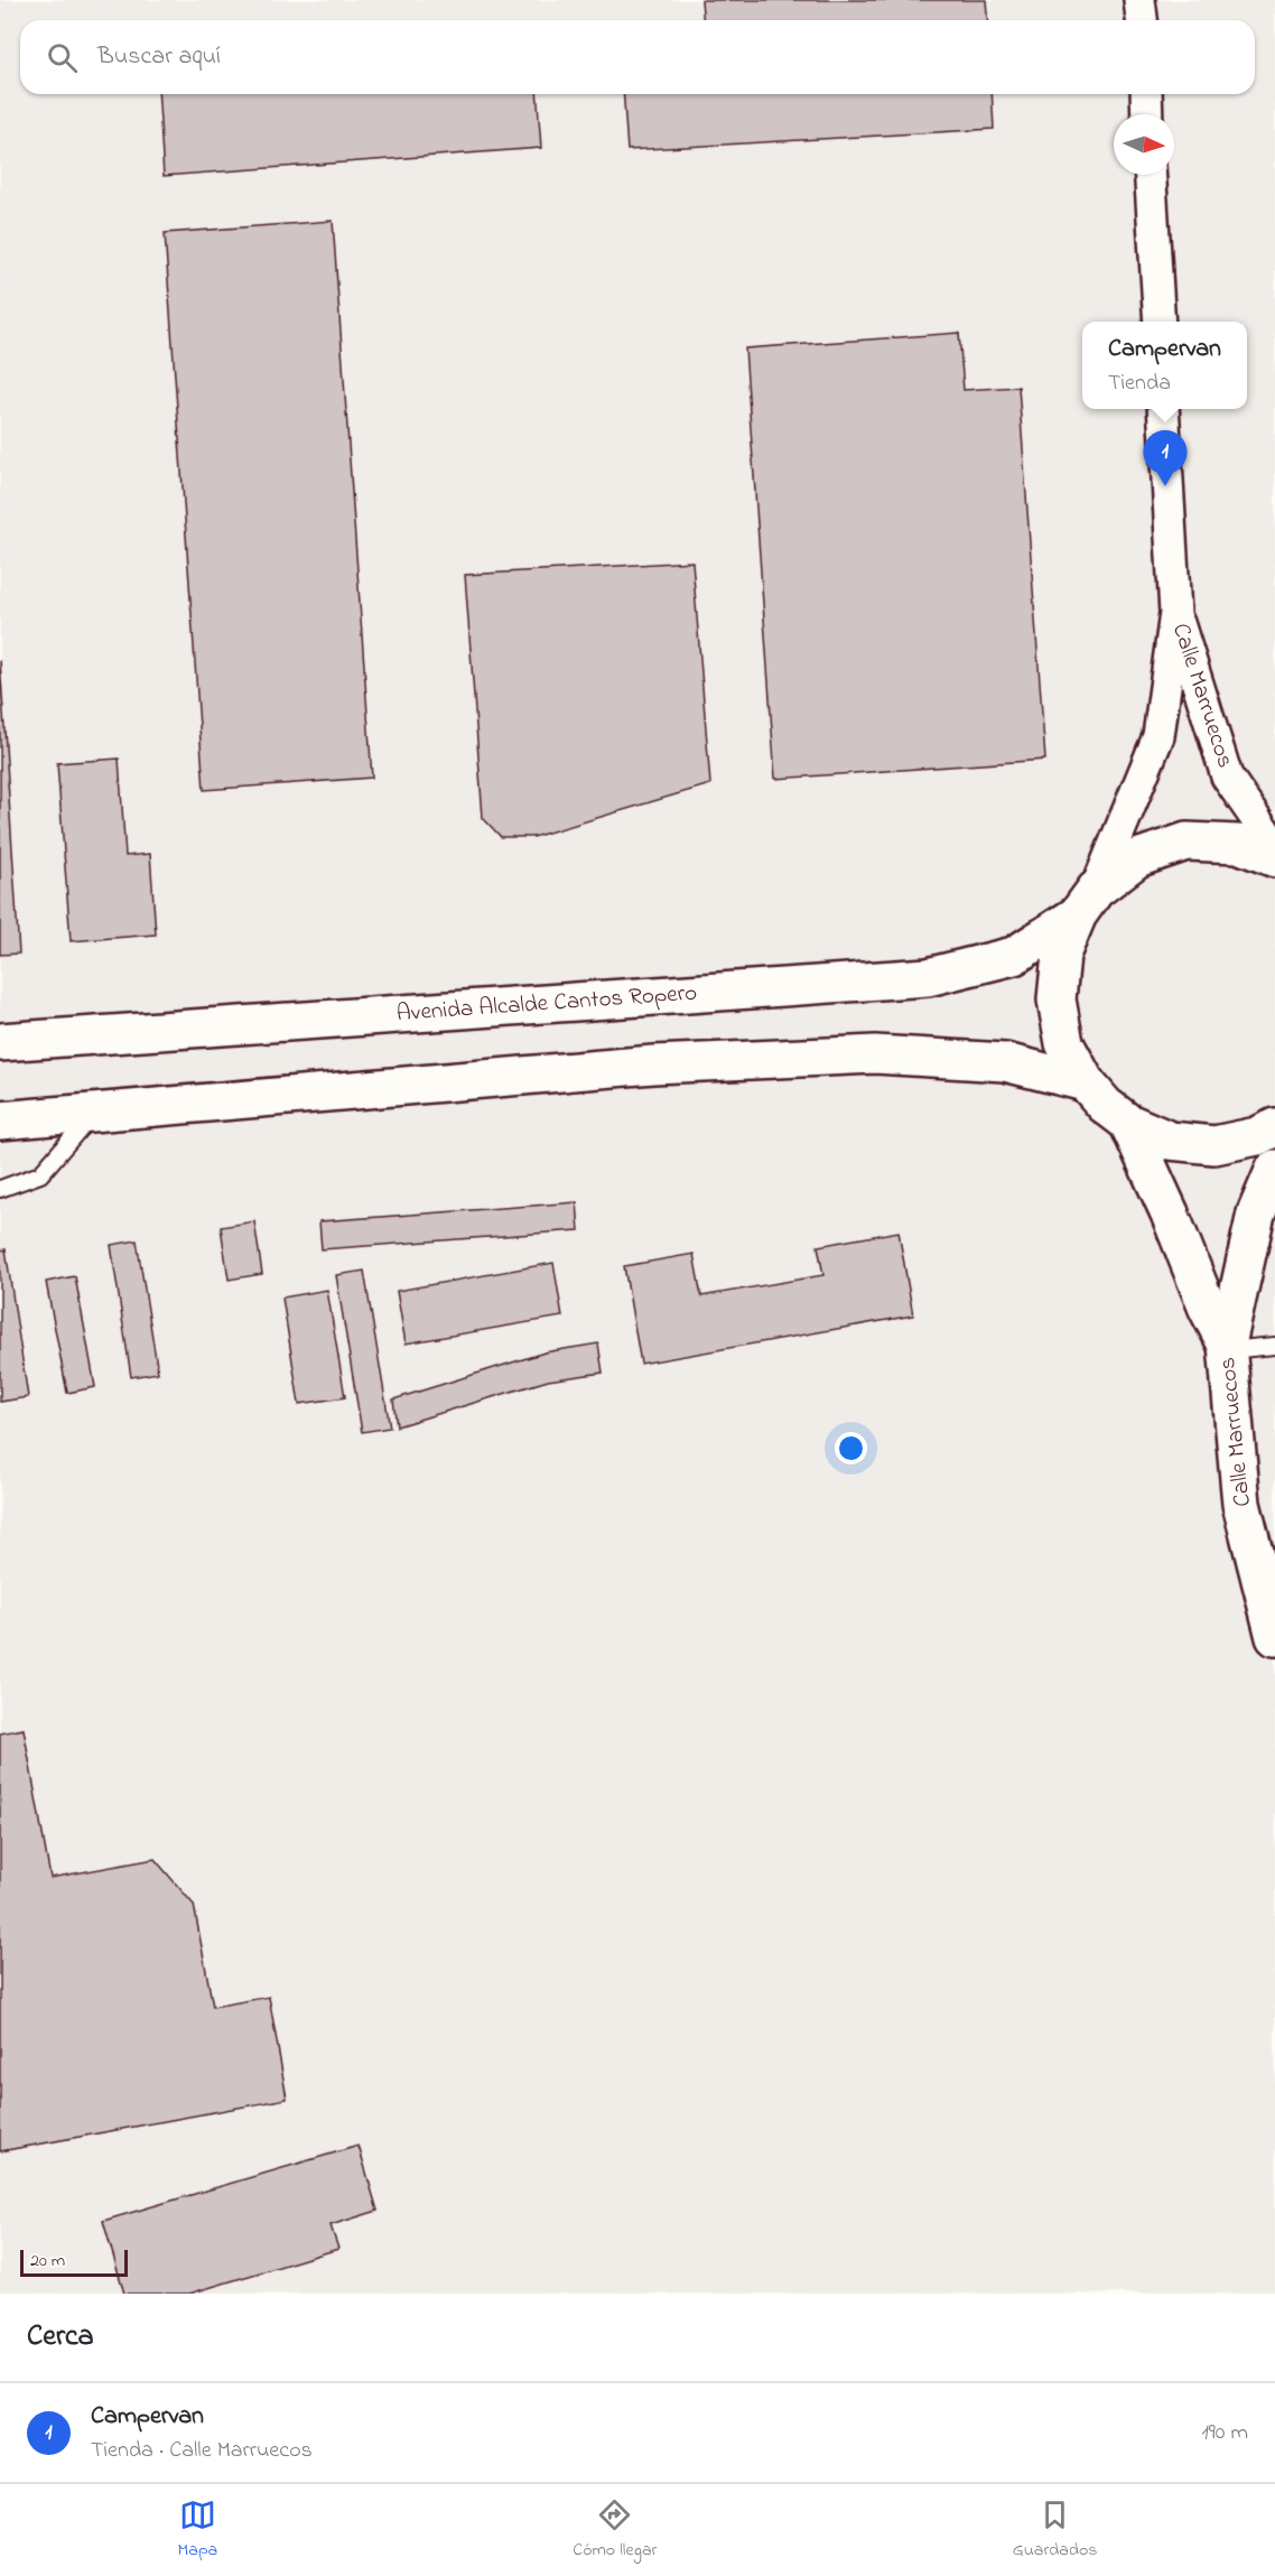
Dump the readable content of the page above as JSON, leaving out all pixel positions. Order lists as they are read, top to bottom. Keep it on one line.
{"streets":{"main road":["Calle Marruecos","Avenida Alcalde Cantos Ropero"]},"crossings":[["Calle Marruecos","Avenida Alcalde Cantos Ropero"]],"scale_bar":"20 m","north":"right","page":{"search":"Buscar aquí","popup":["Campervan","Tienda"],"pins":"1","scale":"20 m","heading":"Cerca","list":[{"mark":"1","name":"Campervan","note":"Tienda · Calle Marruecos","value":"190 m"}],"nav":["Mapa","Cómo llegar","Guardados"]}}
